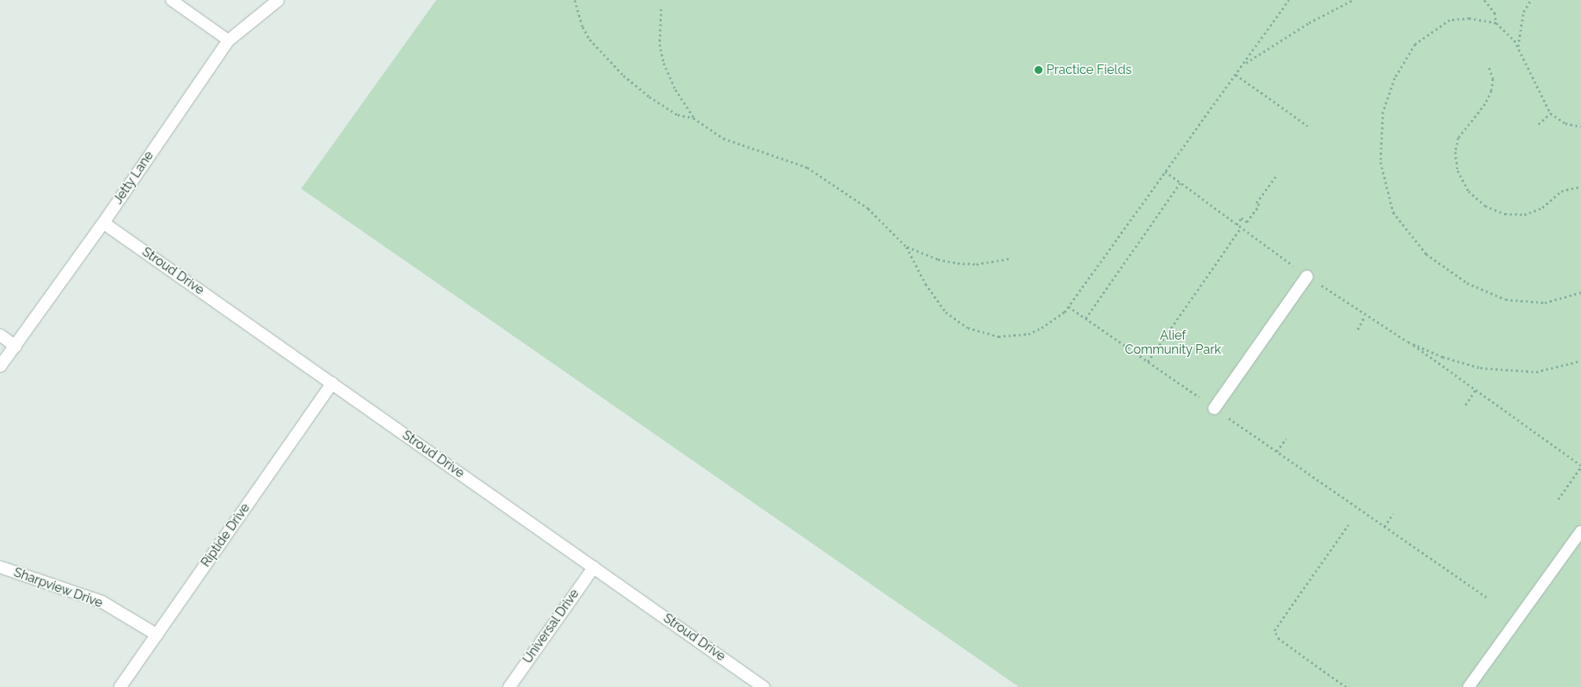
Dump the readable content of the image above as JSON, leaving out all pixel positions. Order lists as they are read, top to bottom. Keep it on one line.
{"streets":{"street":["Jetty Lane","Stroud Drive","Riptide Drive","Sharpview Drive","Universal Drive"]},"crossings":[["Jetty Lane","Stroud Drive"],["Stroud Drive","Riptide Drive"],["Stroud Drive","Universal Drive"],["Riptide Drive","Sharpview Drive"]],"parks":["Alief Community Park"],"places":["Practice Fields"]}
